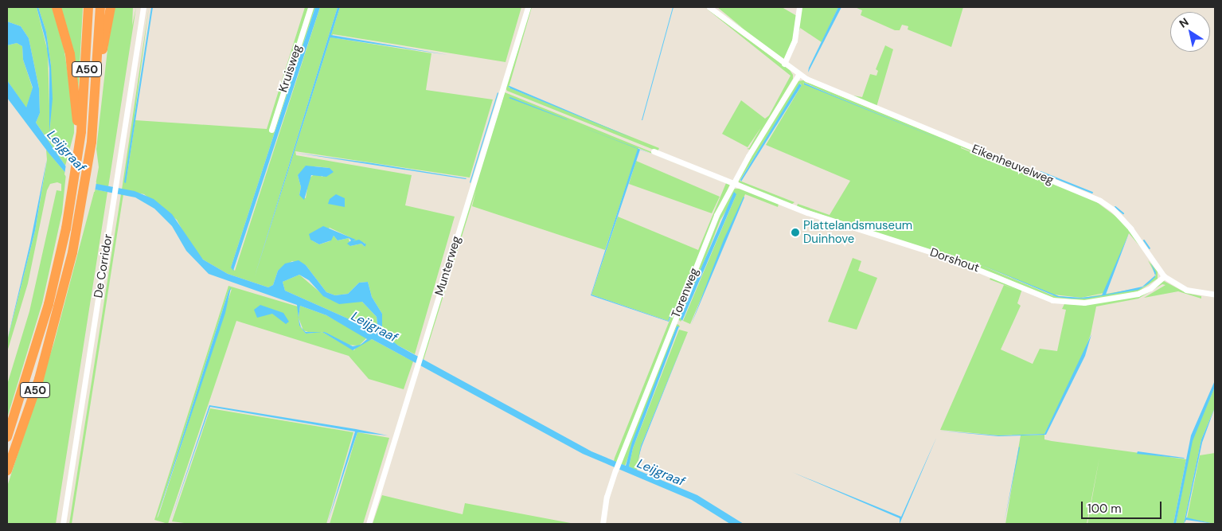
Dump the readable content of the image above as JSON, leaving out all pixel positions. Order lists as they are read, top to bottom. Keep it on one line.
{"streets":{"highway":["A50"],"street":["Kruisweg","Eikenheuvelweg","Dorshout","De Corridor","Munterweg","Torenweg"]},"crossings":[["Eikenheuvelweg","Dorshout"],["Eikenheuvelweg","Torenweg"],["Dorshout","Torenweg"]],"water":["Leijgraaf"],"places":["Plattelandsmuseum Duinhove"],"scale_bar":"100 m","north":"top left"}
